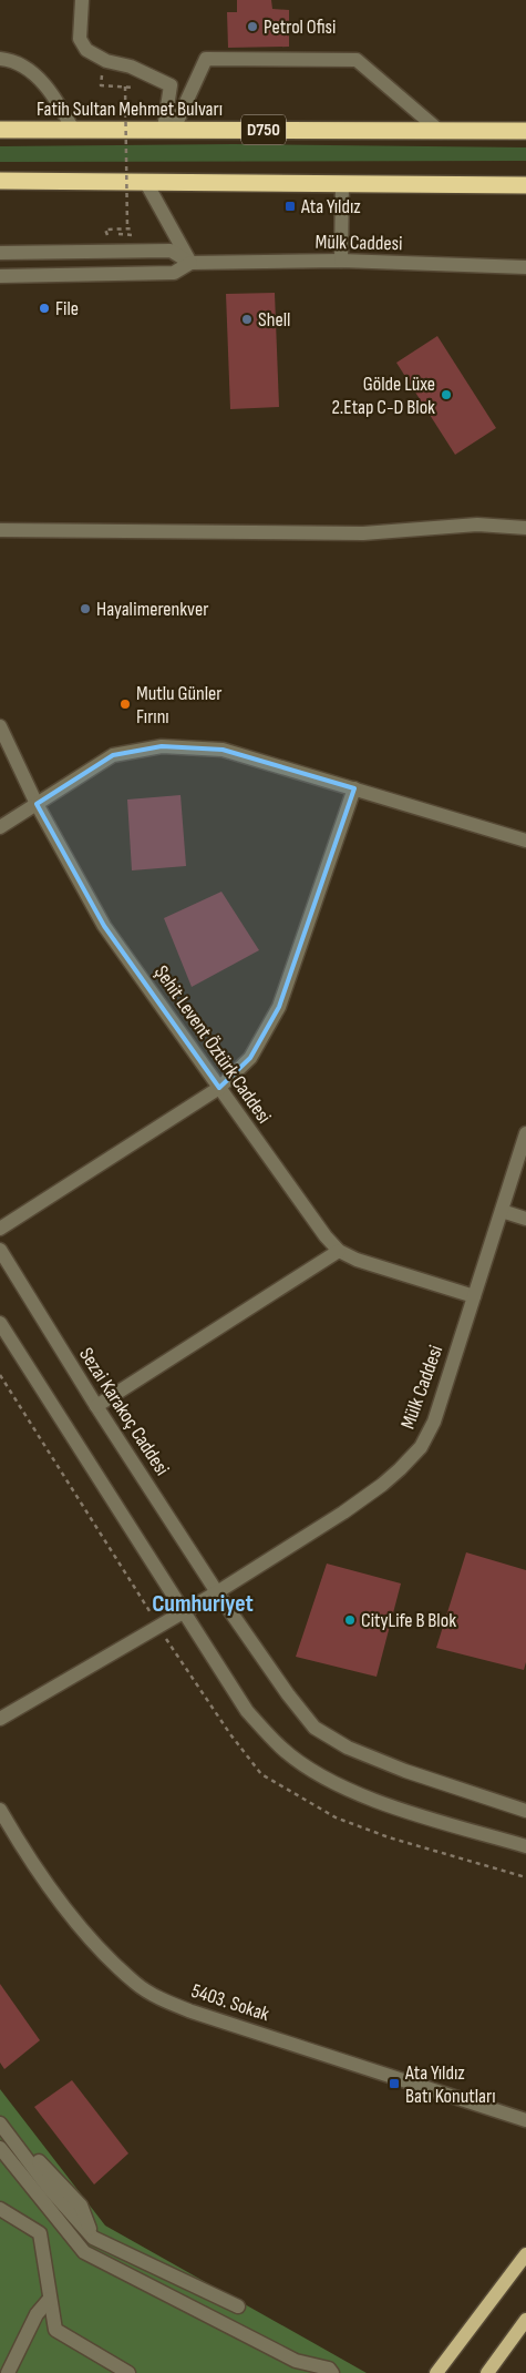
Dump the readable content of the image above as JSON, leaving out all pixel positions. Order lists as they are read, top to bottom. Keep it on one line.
{"streets":{"highway":["Fatih Sultan Mehmet Bulvarı","D750"],"street":["Mülk Caddesi","Şehit Levent Öztürk Caddesi","Sezai Karakoç Caddesi","5403. Sokak"]},"crossings":[["Mülk Caddesi","Şehit Levent Öztürk Caddesi"],["Mülk Caddesi","Sezai Karakoç Caddesi"]],"districts":["Cumhuriyet"],"places":{"other":["Petrol Ofisi","File","Shell","Gölde Lüxe 2.Etap C-D Blok","Hayalimerenkver","Mutlu Günler Fırını","CityLife B Blok"],"transit":["Ata Yıldız","Ata Yıldız Batı Konutları"]}}
